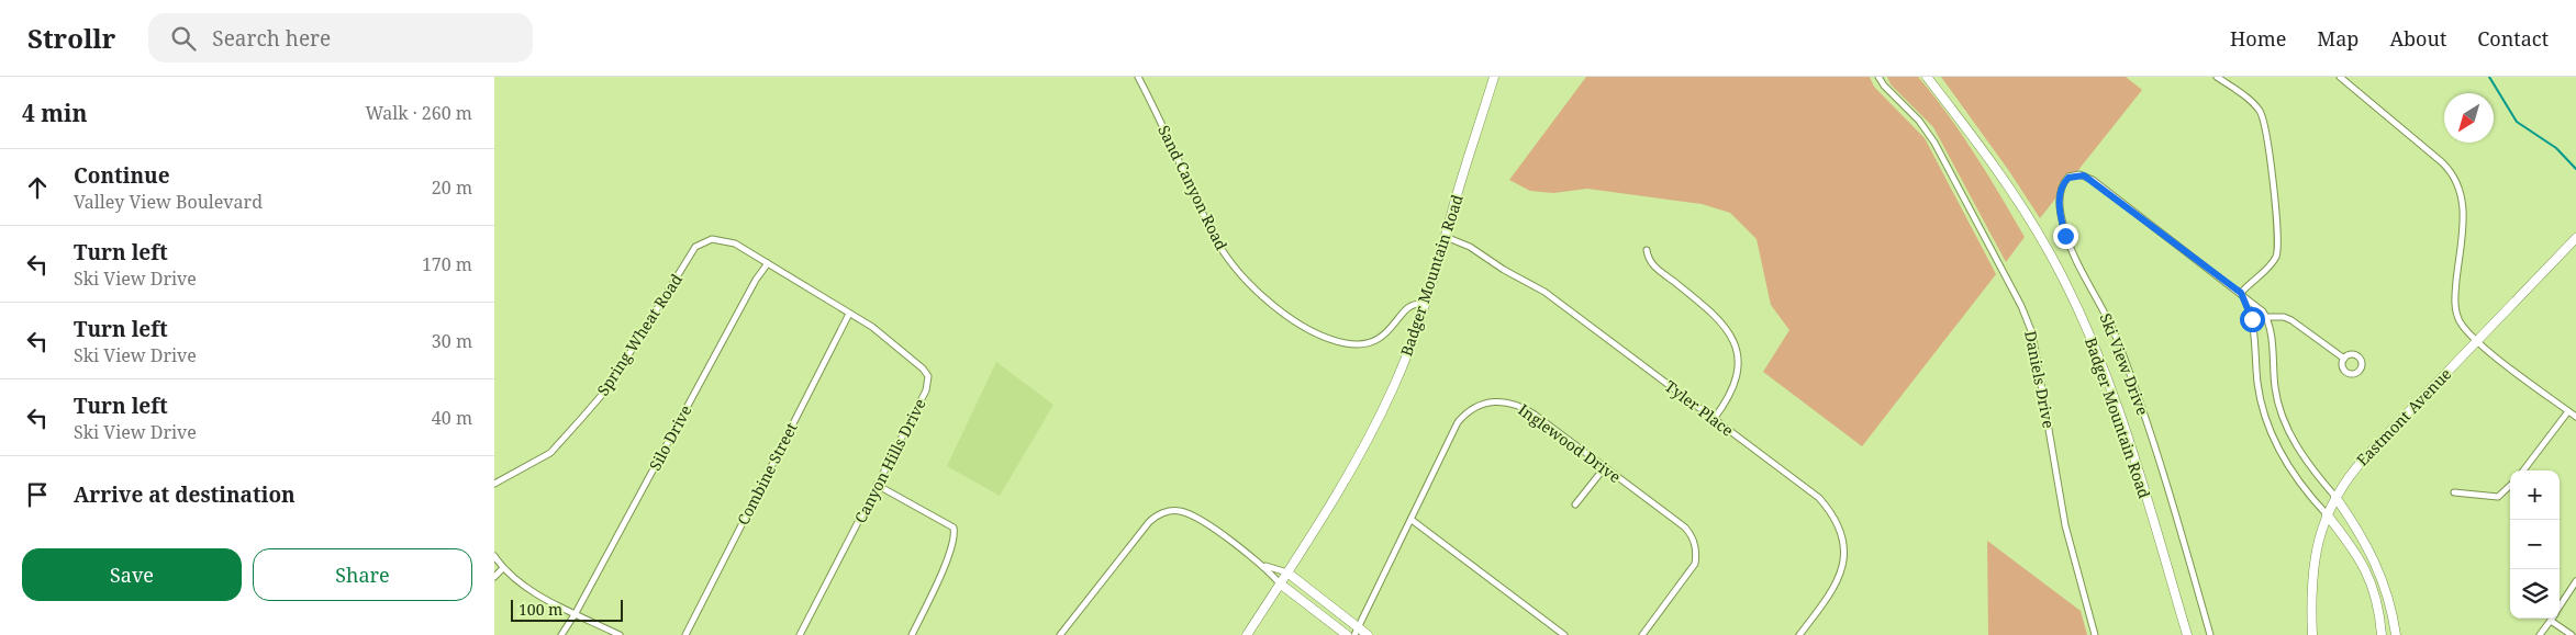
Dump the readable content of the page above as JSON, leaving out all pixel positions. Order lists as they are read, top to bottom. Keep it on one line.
{"streets":{"main road":["Badger Mountain Road","Eastmont Avenue"],"street":["Sand Canyon Road","Spring Wheat Road","Ski View Drive","Daniels Drive","Tyler Place","Silo Drive","Inglewood Drive","Canyon Hills Drive","Combine Street"]},"crossings":[["Sand Canyon Road","Badger Mountain Road"],["Badger Mountain Road","Tyler Place"],["Spring Wheat Road","Canyon Hills Drive"],["Silo Drive","Canyon Hills Drive"],["Canyon Hills Drive","Combine Street"]],"scale_bar":"100 m","north":"bottom left","page":{"header":"Strollr","search":"Search here","nav":["Home","Map","About","Contact"],"heading":["4 min","Walk · 260 m"],"list":[["Continue","Valley View Boulevard","20 m"],["Turn left","Ski View Drive","170 m"],["Turn left","Ski View Drive","30 m"],["Turn left","Ski View Drive","40 m"],"Arrive at destination"],"map_buttons":["+","−"],"buttons":["Save","Share"],"scale":"100 m"}}
